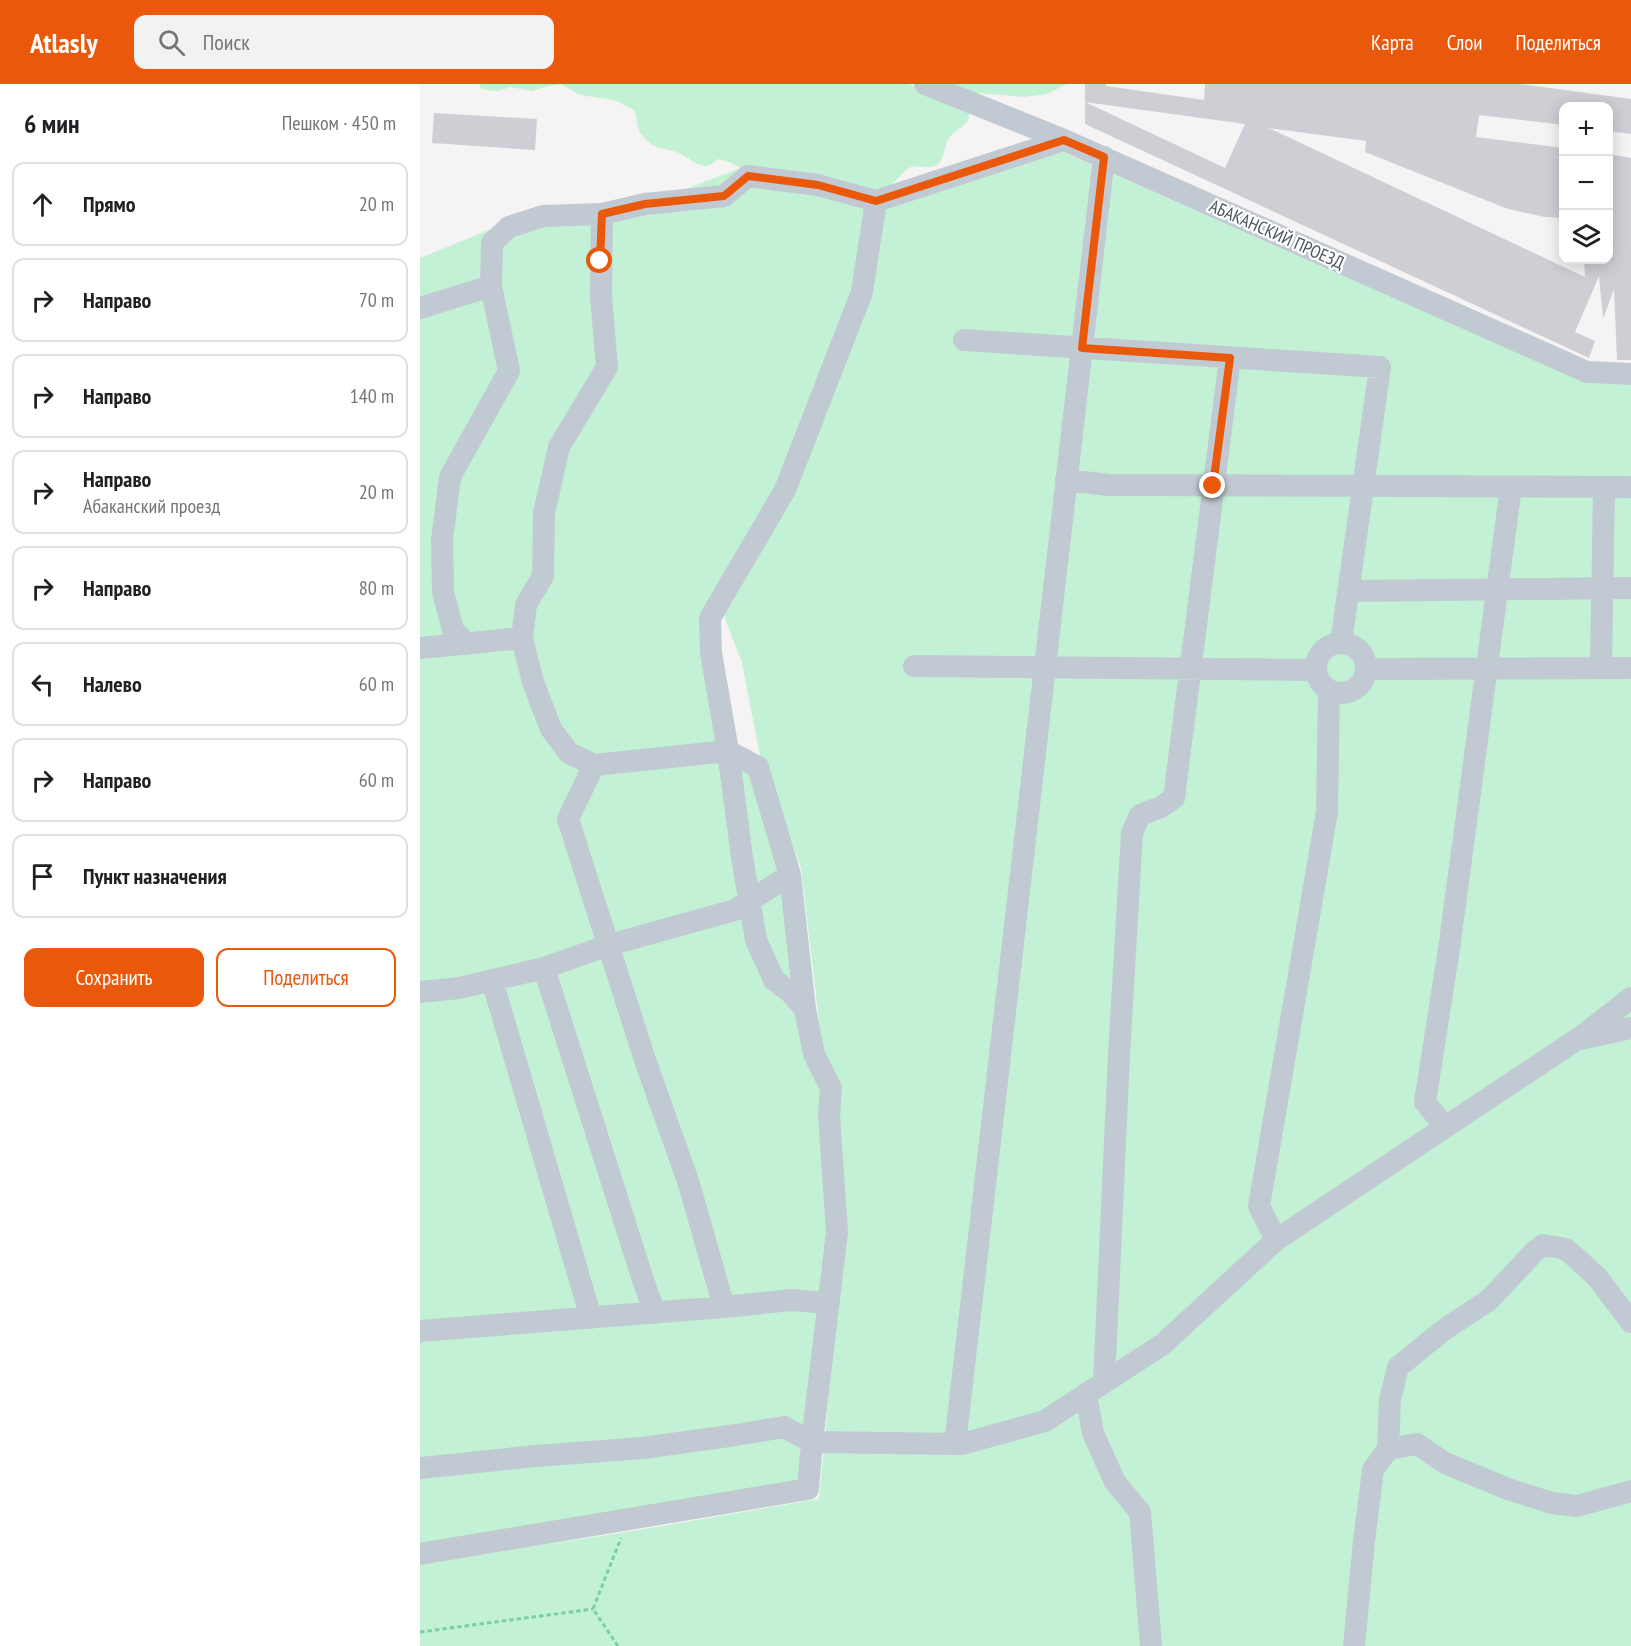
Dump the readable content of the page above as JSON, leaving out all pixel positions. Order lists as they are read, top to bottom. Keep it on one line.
{"streets":{"lane":["АБАКАНСКИЙ ПРОЕЗД"]},"page":{"header":"Atlasly","search":"Поиск","nav":["Карта","Слои","Поделиться"],"heading":["6 мин","Пешком · 450 m"],"map_buttons":["+","−"],"list":[["Прямо","20 m"],["Направо","70 m"],["Направо","140 m"],["Направо","Абаканский проезд","20 m"],["Направо","80 m"],["Налево","60 m"],["Направо","60 m"],"Пункт назначения"],"buttons":["Сохранить","Поделиться"]}}
